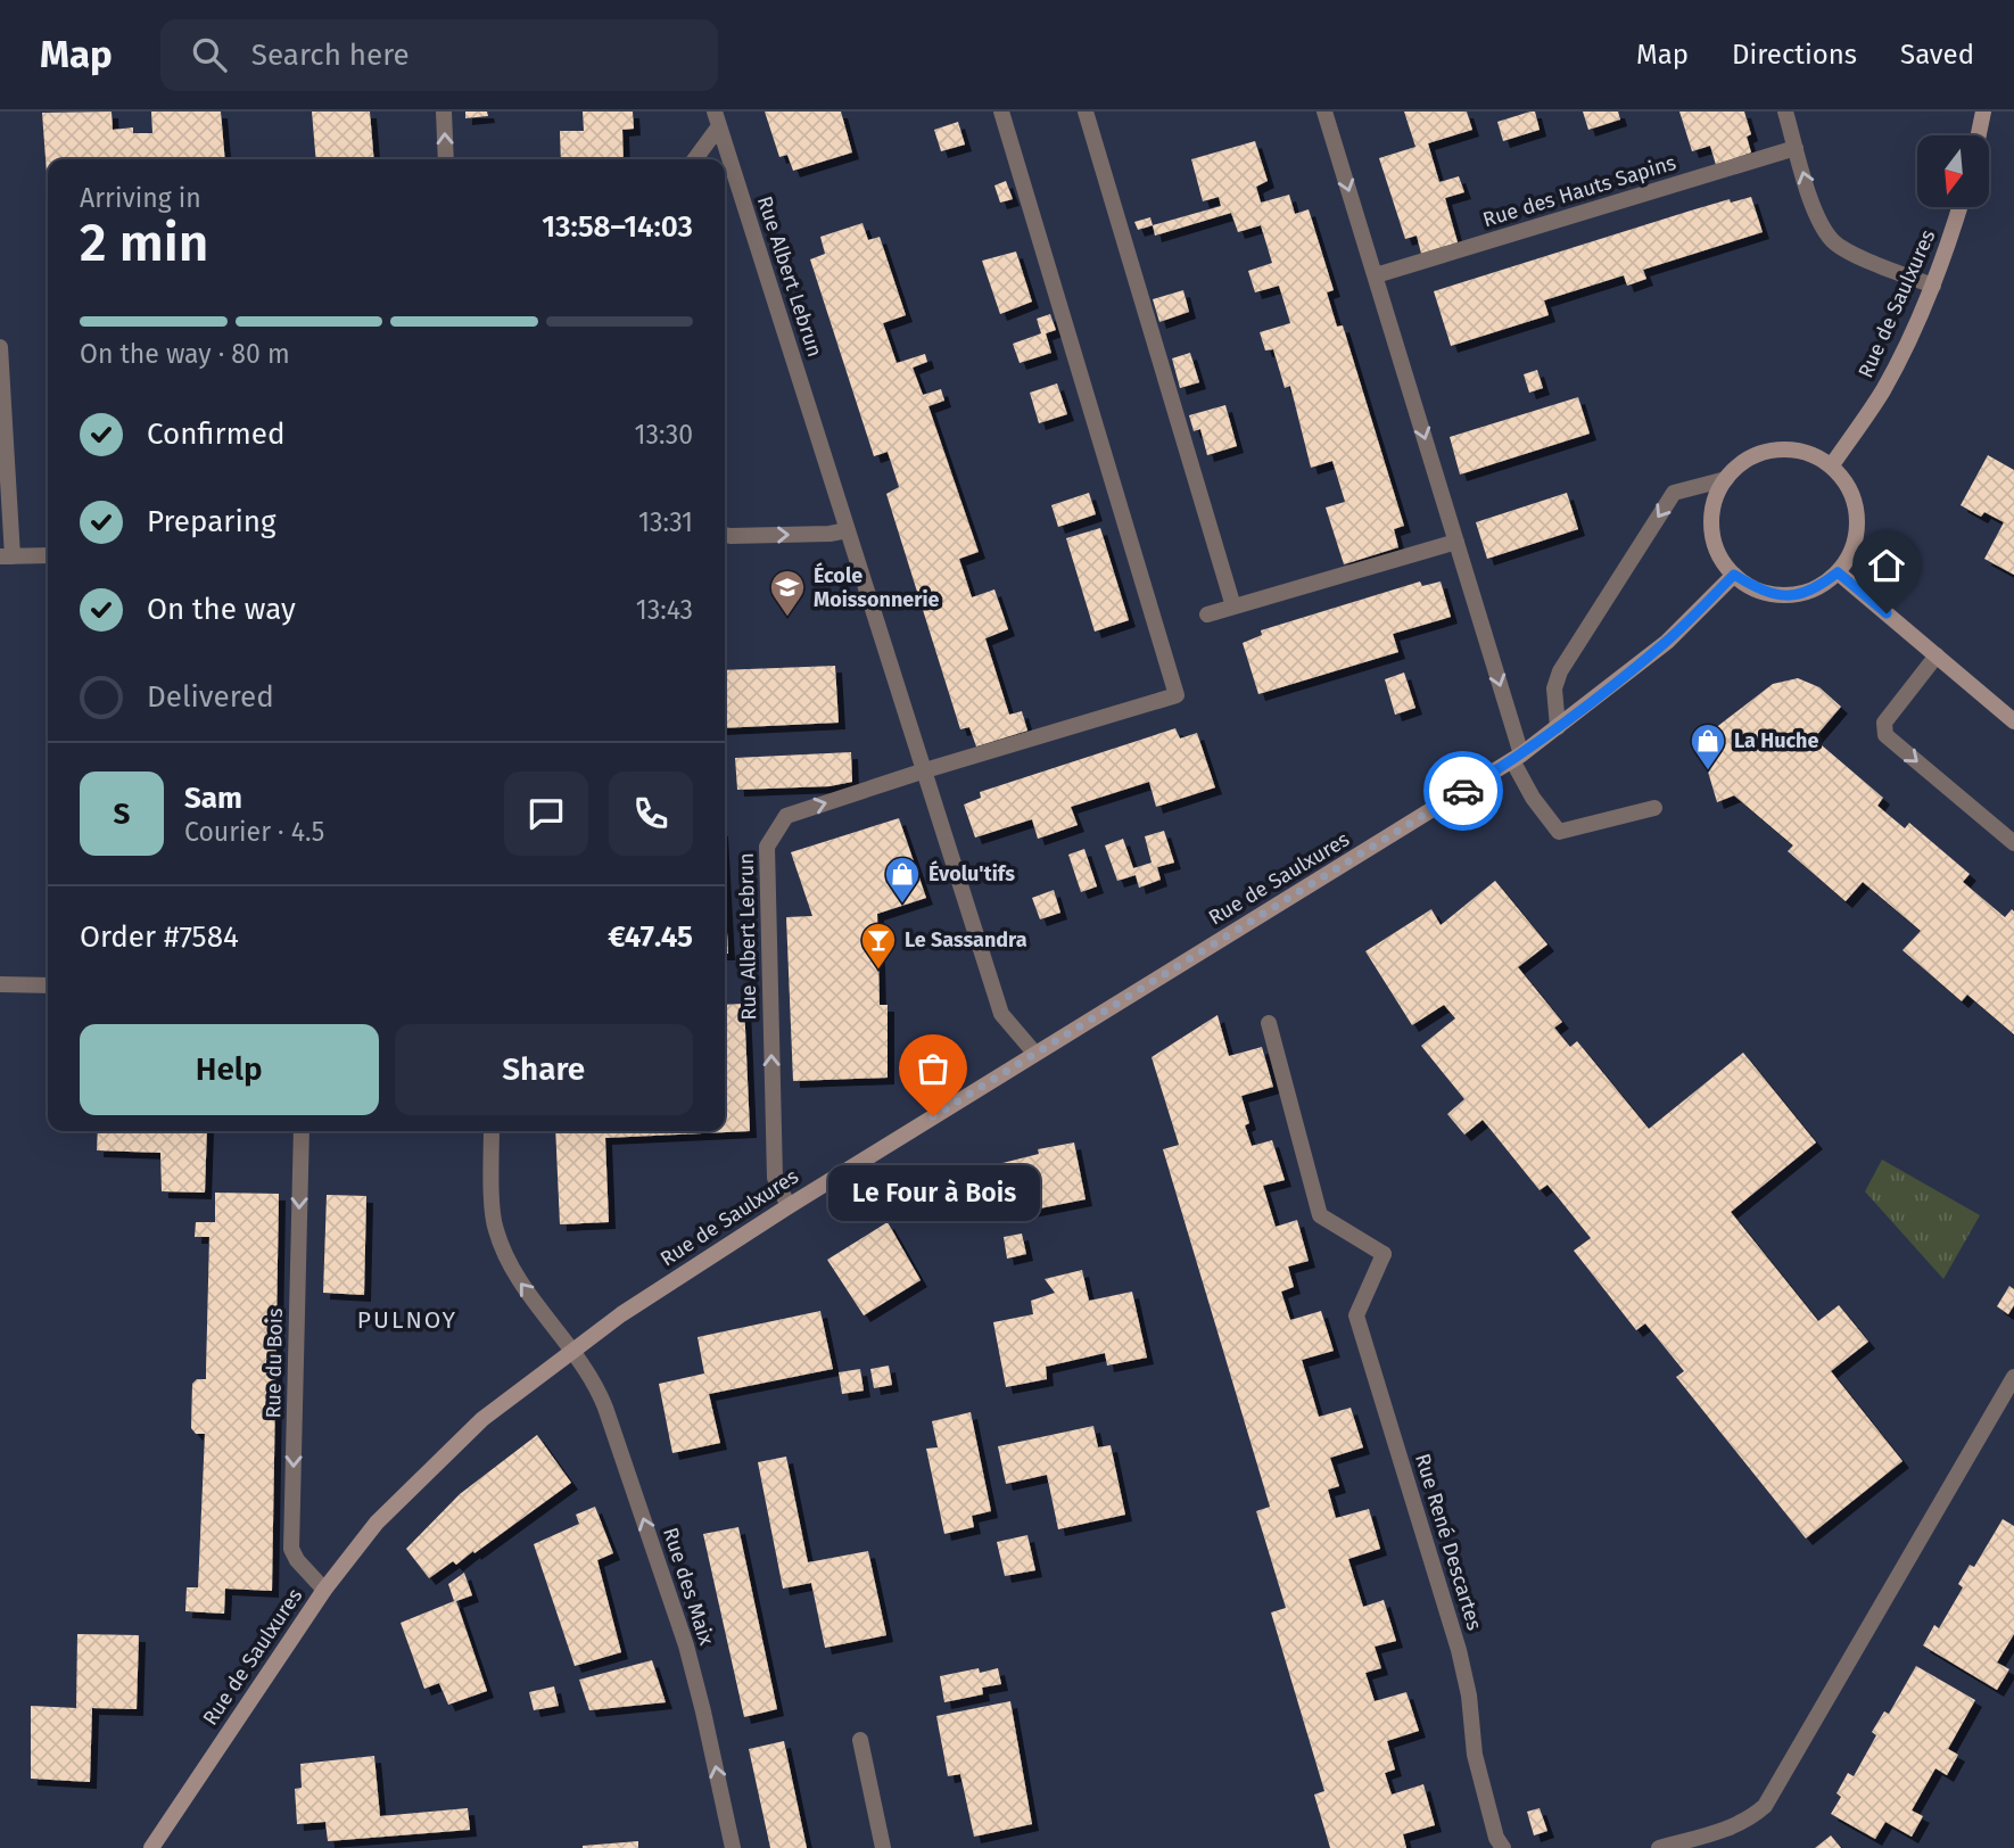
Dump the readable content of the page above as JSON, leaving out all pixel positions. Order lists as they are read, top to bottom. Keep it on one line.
{"streets":{"street":["Rue des Hauts Sapins","Rue Albert Lebrun","Rue de Saulxures","Rue du Bois","Rue René Descartes","Rue des Maix"]},"crossings":[["Rue Albert Lebrun","Rue de Saulxures"],["Rue de Saulxures","Rue du Bois"],["Rue de Saulxures","Rue des Maix"]],"one_way":["Rue du Bois","Rue des Maix"],"districts":["PULNOY"],"places":{"school or university":["École Moissonnerie"],"shop":["La Huche","Évolu'tifs"],"bar":["Le Sassandra"],"other":["Le Four à Bois"]},"north":"bottom","page":{"header":"Map","search":"Search here","nav":["Map","Directions","Saved"],"heading":["2 min","Arriving in","13:58–14:03"],"panel":["Sam","Courier · 4.5","Order #7584","€47.45"],"bar":"On the way · 80 m","list":[["Confirmed","13:30"],["Preparing","13:31"],["On the way","13:43"],"Delivered"],"round":"S","buttons":["Help","Share"],"bubble":"Le Four à Bois"}}
